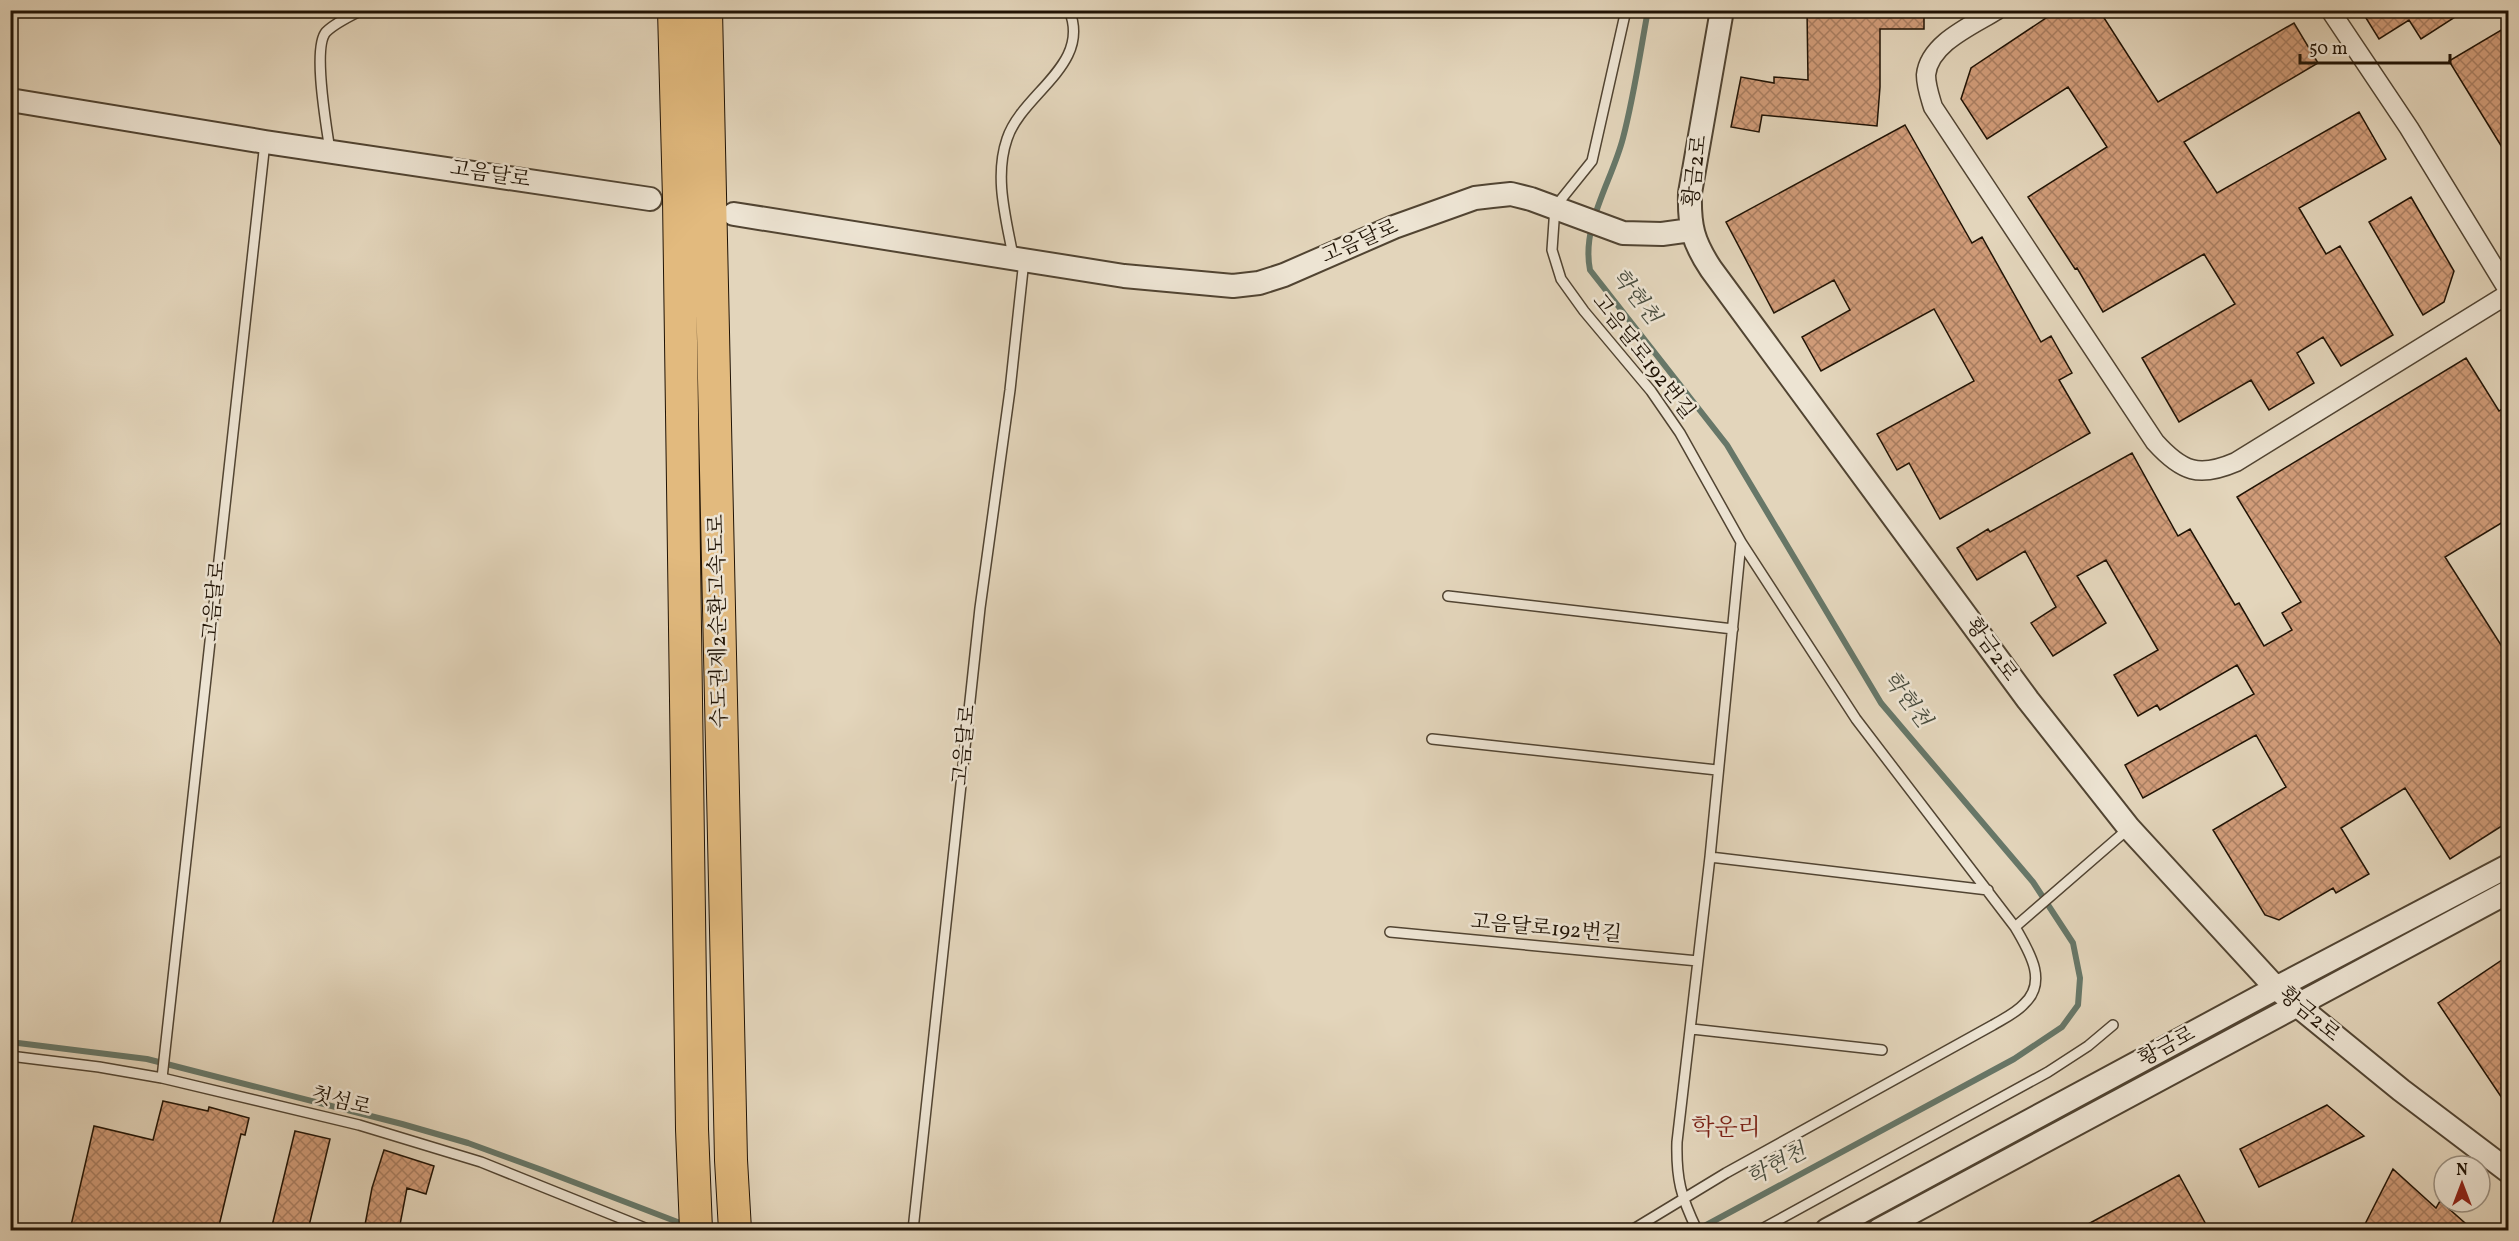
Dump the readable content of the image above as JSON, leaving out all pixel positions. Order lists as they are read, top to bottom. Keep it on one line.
{"streets":{"highway":["수도권제2순환고속도로"],"street":["황금2로","고음달로","황금로"],"lane":["고음달로192번길","첫섬로"]},"crossings":[["황금2로","고음달로"],["황금2로","황금로"],["고음달로","고음달로192번길"],["고음달로","첫섬로"]],"districts":["학운리"],"water":["학현천"],"scale_bar":"50 m","north":"top"}
